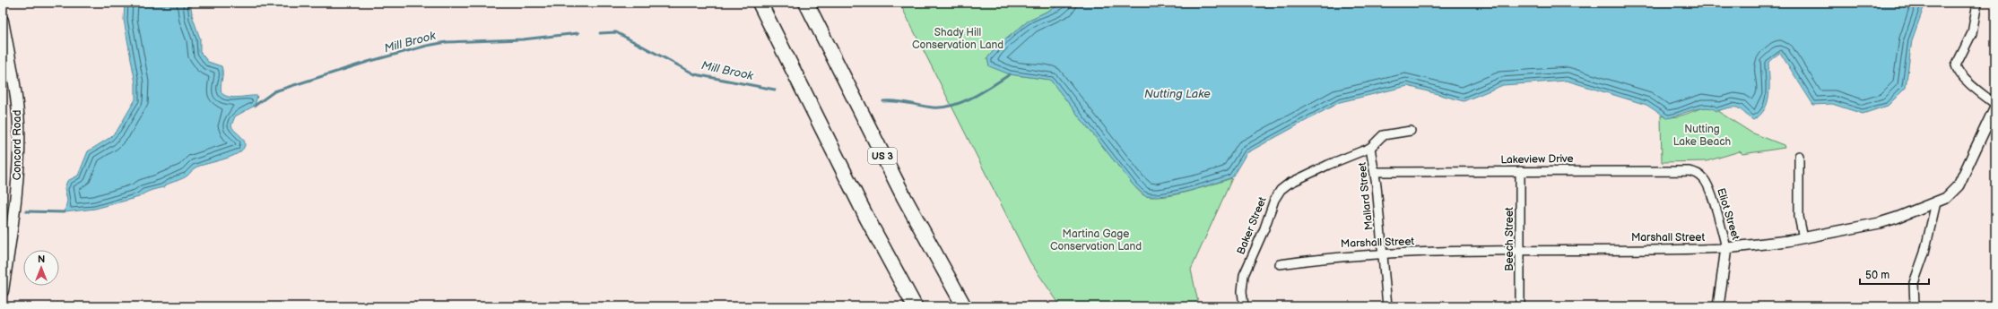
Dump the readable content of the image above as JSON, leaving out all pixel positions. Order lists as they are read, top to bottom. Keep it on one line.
{"streets":{"highway":["US 3"],"main road":["Concord Road"],"street":["Lakeview Drive","Mallard Street","Eliot Street","Baker Street","Marshall Street","Beech Street"]},"crossings":[["Lakeview Drive","Mallard Street"],["Lakeview Drive","Eliot Street"],["Lakeview Drive","Beech Street"],["Mallard Street","Baker Street"],["Mallard Street","Marshall Street"],["Eliot Street","Marshall Street"],["Marshall Street","Beech Street"]],"water":["Mill Brook","Nutting Lake"],"parks":["Shady Hill Conservation Land","Nutting Lake Beach","Martina Gage Conservation Land"],"scale_bar":"50 m","north":"top"}
